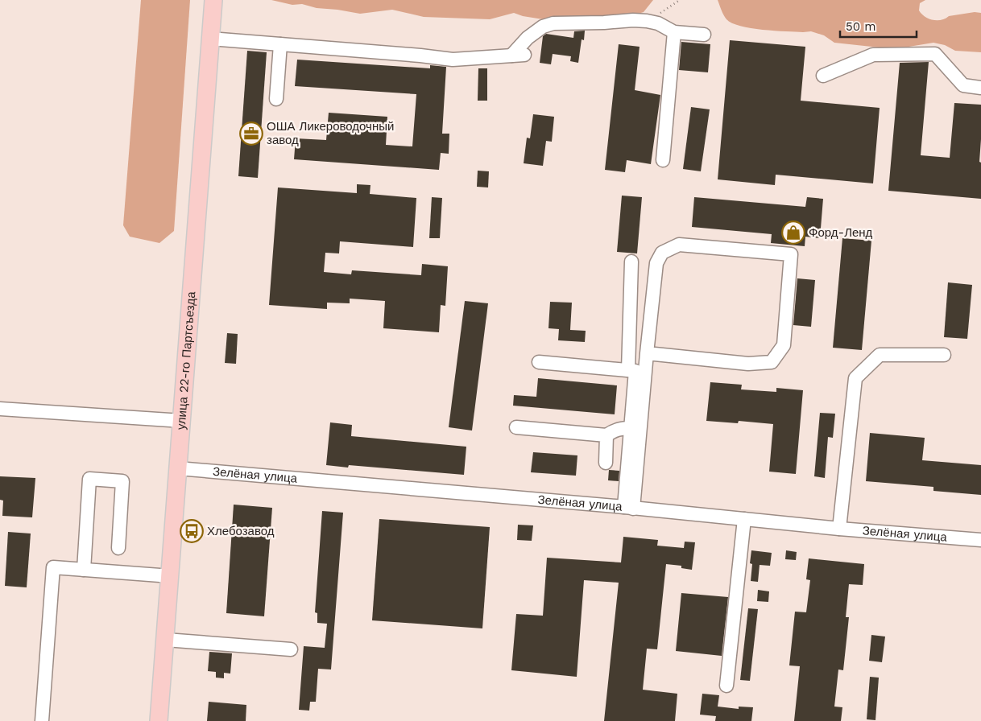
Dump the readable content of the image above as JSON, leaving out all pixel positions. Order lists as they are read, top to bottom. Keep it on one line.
{"streets":{"main road":["улица 22-го Партсъезда"],"street":["Зелёная улица"]},"crossings":[["улица 22-го Партсъезда","Зелёная улица"]],"places":{"office":["ОША Ликероводочный завод"],"shop":["Форд-Ленд"],"bus stop":["Хлебозавод"]},"scale_bar":"50 m"}
